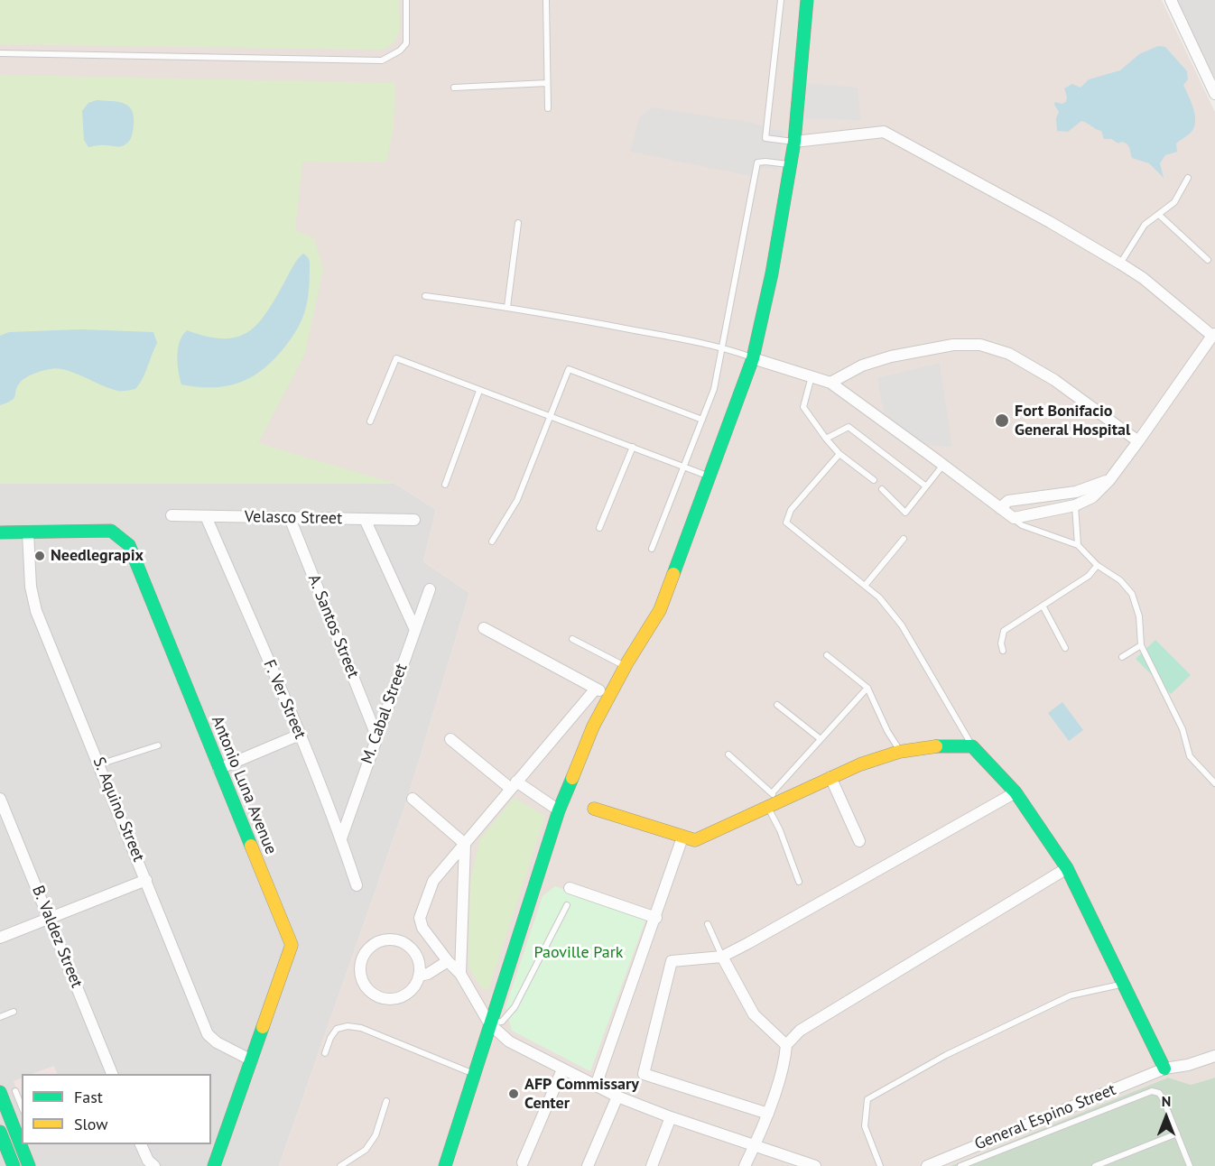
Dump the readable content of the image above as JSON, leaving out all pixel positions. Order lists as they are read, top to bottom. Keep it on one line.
{"streets":{"street":["Velasco Street","A. Santos Street","F. Ver Street","M. Cabal Street","Antonio Luna Avenue","S. Aquino Street","B. Valdez Street","General Espino Street"]},"crossings":[["Velasco Street","A. Santos Street"],["Velasco Street","F. Ver Street"],["A. Santos Street","M. Cabal Street"],["F. Ver Street","M. Cabal Street"],["Antonio Luna Avenue","S. Aquino Street"]],"parks":["Paoville Park"],"places":["Fort Bonifacio General Hospital","Needlegrapix","AFP Commissary Center"],"legend":["Fast","Slow"],"north":"top"}
